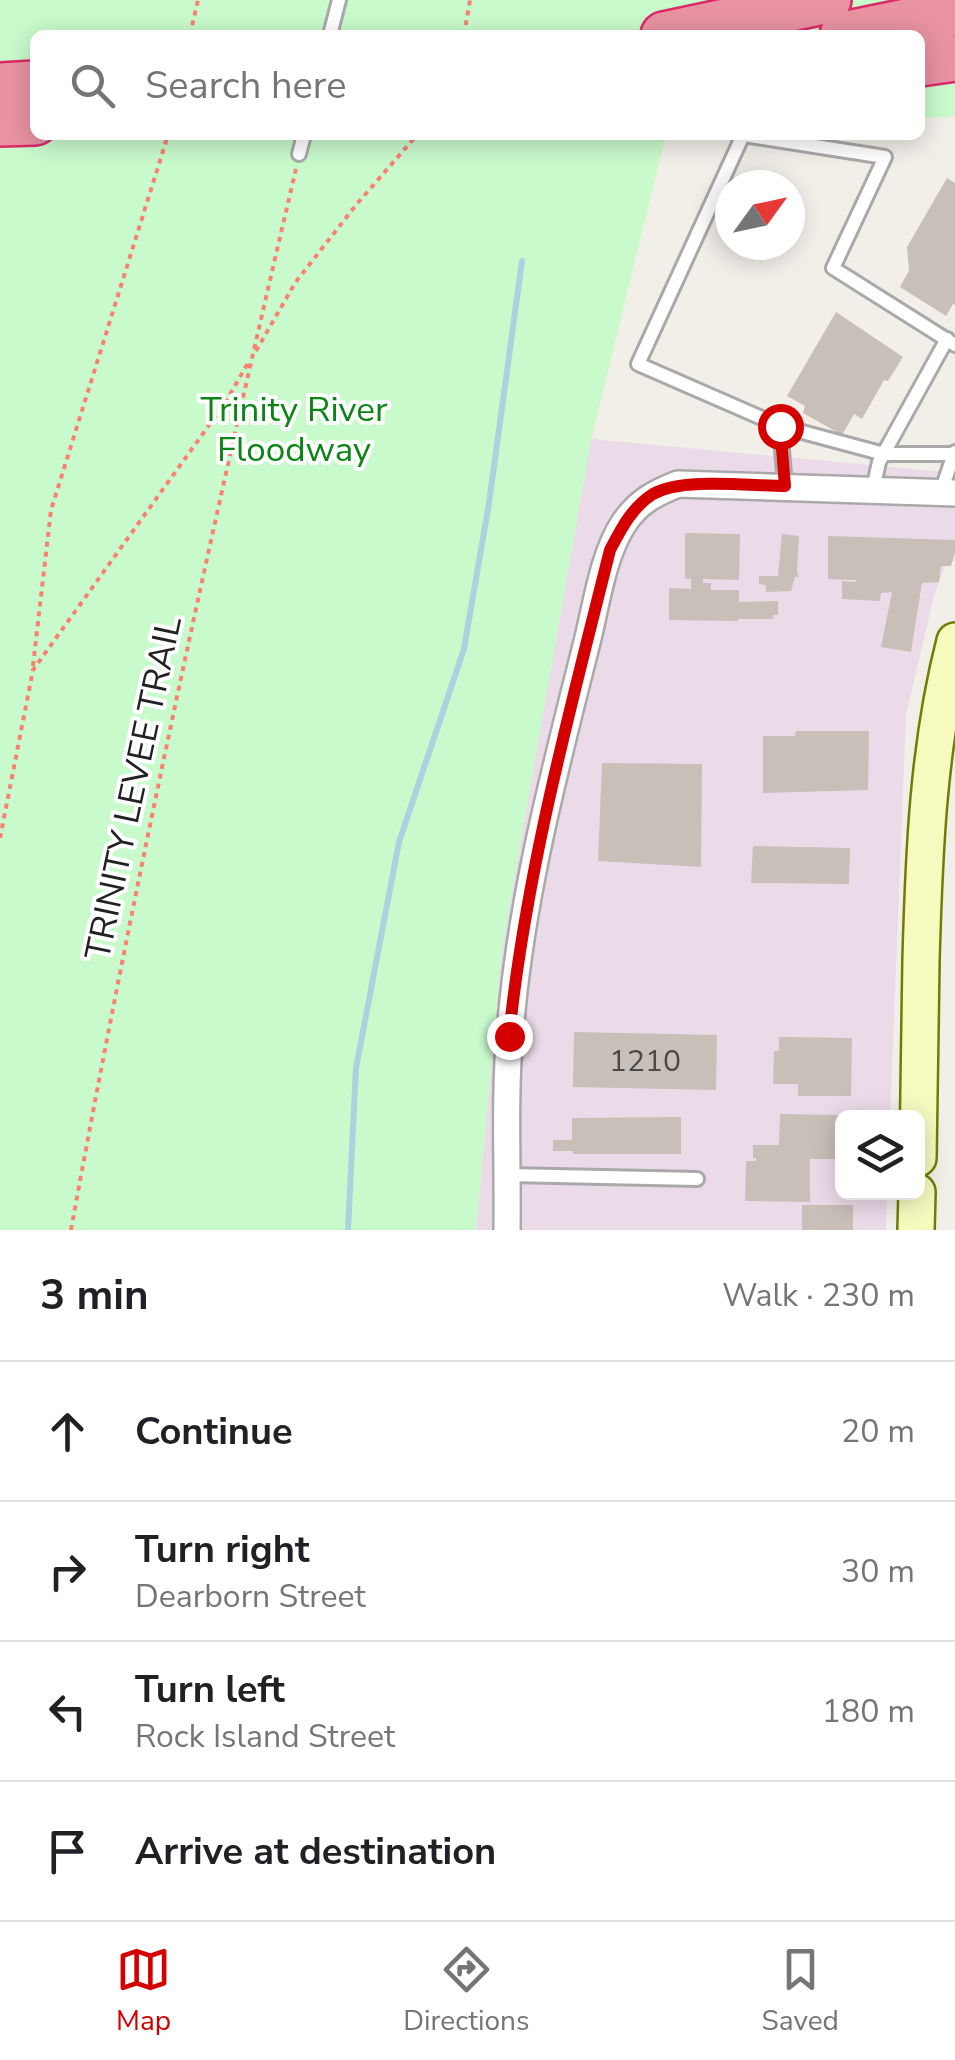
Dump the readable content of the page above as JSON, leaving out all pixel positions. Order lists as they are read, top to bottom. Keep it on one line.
{"streets":{"path":["TRINITY LEVEE TRAIL"]},"parks":["Trinity River Floodway"],"house_numbers":["1210"],"north":"top right","page":{"search":"Search here","heading":["3 min","Walk · 230 m"],"list":[["Continue","20 m"],["Turn right","Dearborn Street","30 m"],["Turn left","Rock Island Street","180 m"],"Arrive at destination"],"nav":["Map","Directions","Saved"]}}
